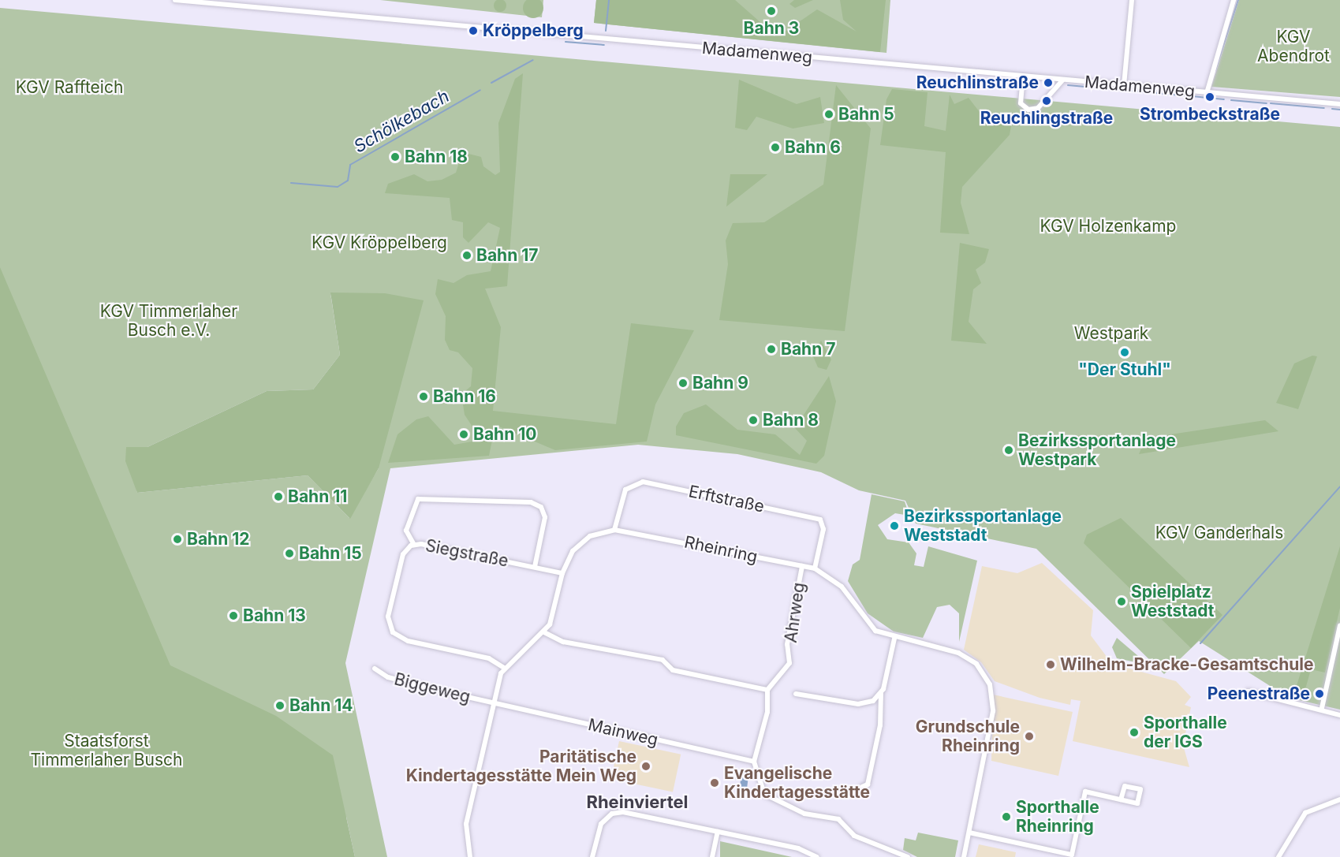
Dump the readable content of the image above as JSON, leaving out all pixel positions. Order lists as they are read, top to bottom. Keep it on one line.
{"streets":{"street":["Madamenweg","Erftstraße","Rheinring","Siegstraße","Ahrweg","Biggeweg","Mainweg"]},"crossings":[["Erftstraße","Rheinring"],["Rheinring","Ahrweg"],["Biggeweg","Mainweg"]],"districts":["Rheinviertel"],"water":["Schölkebach"],"parks":["KGV Abendrot","KGV Raffteich","KGV Holzenkamp","KGV Kröppelberg","KGV Timmerlaher Busch e.V.","Westpark","KGV Ganderhals","Staatsforst Timmerlaher Busch"],"places":["Bahn 3","Kröppelberg","Reuchlinstraße","Strombeckstraße","Reuchlingstraße","Bahn 5","Bahn 6","Bahn 18","Bahn 17","Bahn 7","\"Der Stuhl\"","Bahn 9","Bahn 16","Bahn 8","Bahn 10","Bezirkssportanlage Westpark","Bahn 11","Bezirkssportanlage Weststadt","Bahn 12","Bahn 15","Spielplatz Weststadt","Bahn 13","Wilhelm-Bracke-Gesamtschule","Peenestraße","Bahn 14","Sporthalle der IGS","Grundschule Rheinring","Paritätische Kindertagesstätte Mein Weg","Evangelische Kindertagesstätte","Sporthalle Rheinring"]}
